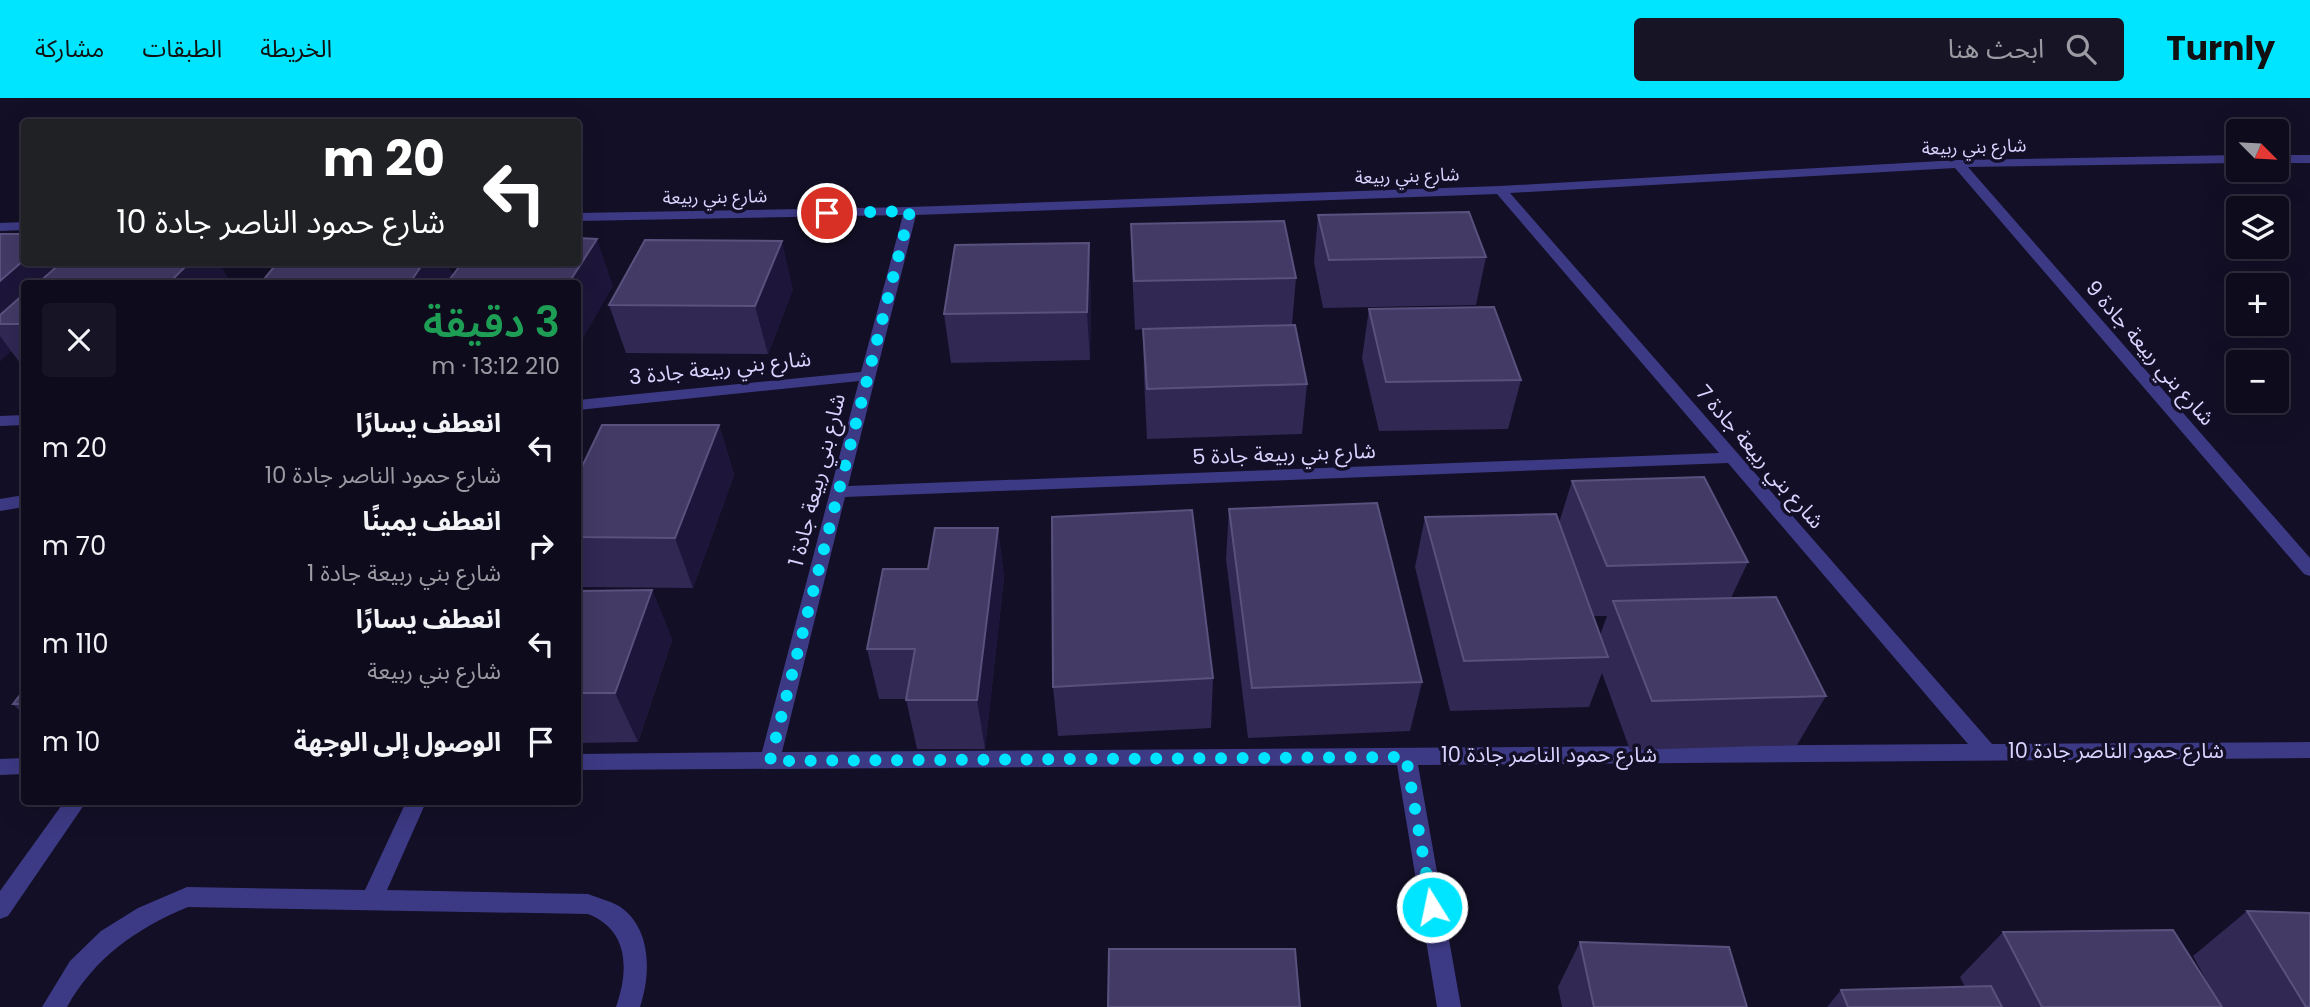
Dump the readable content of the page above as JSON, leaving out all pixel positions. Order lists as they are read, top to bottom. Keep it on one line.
{"streets":{"street":["شارع بني ربيعة","شارع بني ربيعة جادة 9","شارع بني ربيعة جادة 3","شارع بني ربيعة جادة 5","شارع بني ربيعة جادة 7","شارع بني ربيعة جادة 1","شارع حمود الناصر جادة 10"]},"crossings":[["شارع بني ربيعة","شارع بني ربيعة جادة 9"],["شارع بني ربيعة","شارع بني ربيعة جادة 7"],["شارع بني ربيعة","شارع بني ربيعة جادة 1"],["شارع بني ربيعة جادة 3","شارع بني ربيعة جادة 1"],["شارع بني ربيعة جادة 5","شارع بني ربيعة جادة 7"],["شارع بني ربيعة جادة 5","شارع بني ربيعة جادة 1"],["شارع بني ربيعة جادة 7","شارع حمود الناصر جادة 10"],["شارع بني ربيعة جادة 1","شارع حمود الناصر جادة 10"]],"north":"bottom right","page":{"header":"Turnly","search":"ابحث هنا","nav":["الخريطة","الطبقات","مشاركة"],"map_buttons":["+","−"],"turn":["20 m","شارع حمود الناصر جادة 10"],"heading":["3 دقيقة","210 m · 13:12"],"list":[{"name":"انعطف يسارًا","note":"شارع حمود الناصر جادة 10","value":"20 m"},{"name":"انعطف يمينًا","note":"شارع بني ربيعة جادة 1","value":"70 m"},{"name":"انعطف يسارًا","note":"شارع بني ربيعة","value":"110 m"},{"name":"الوصول إلى الوجهة","value":"10 m"}]}}
